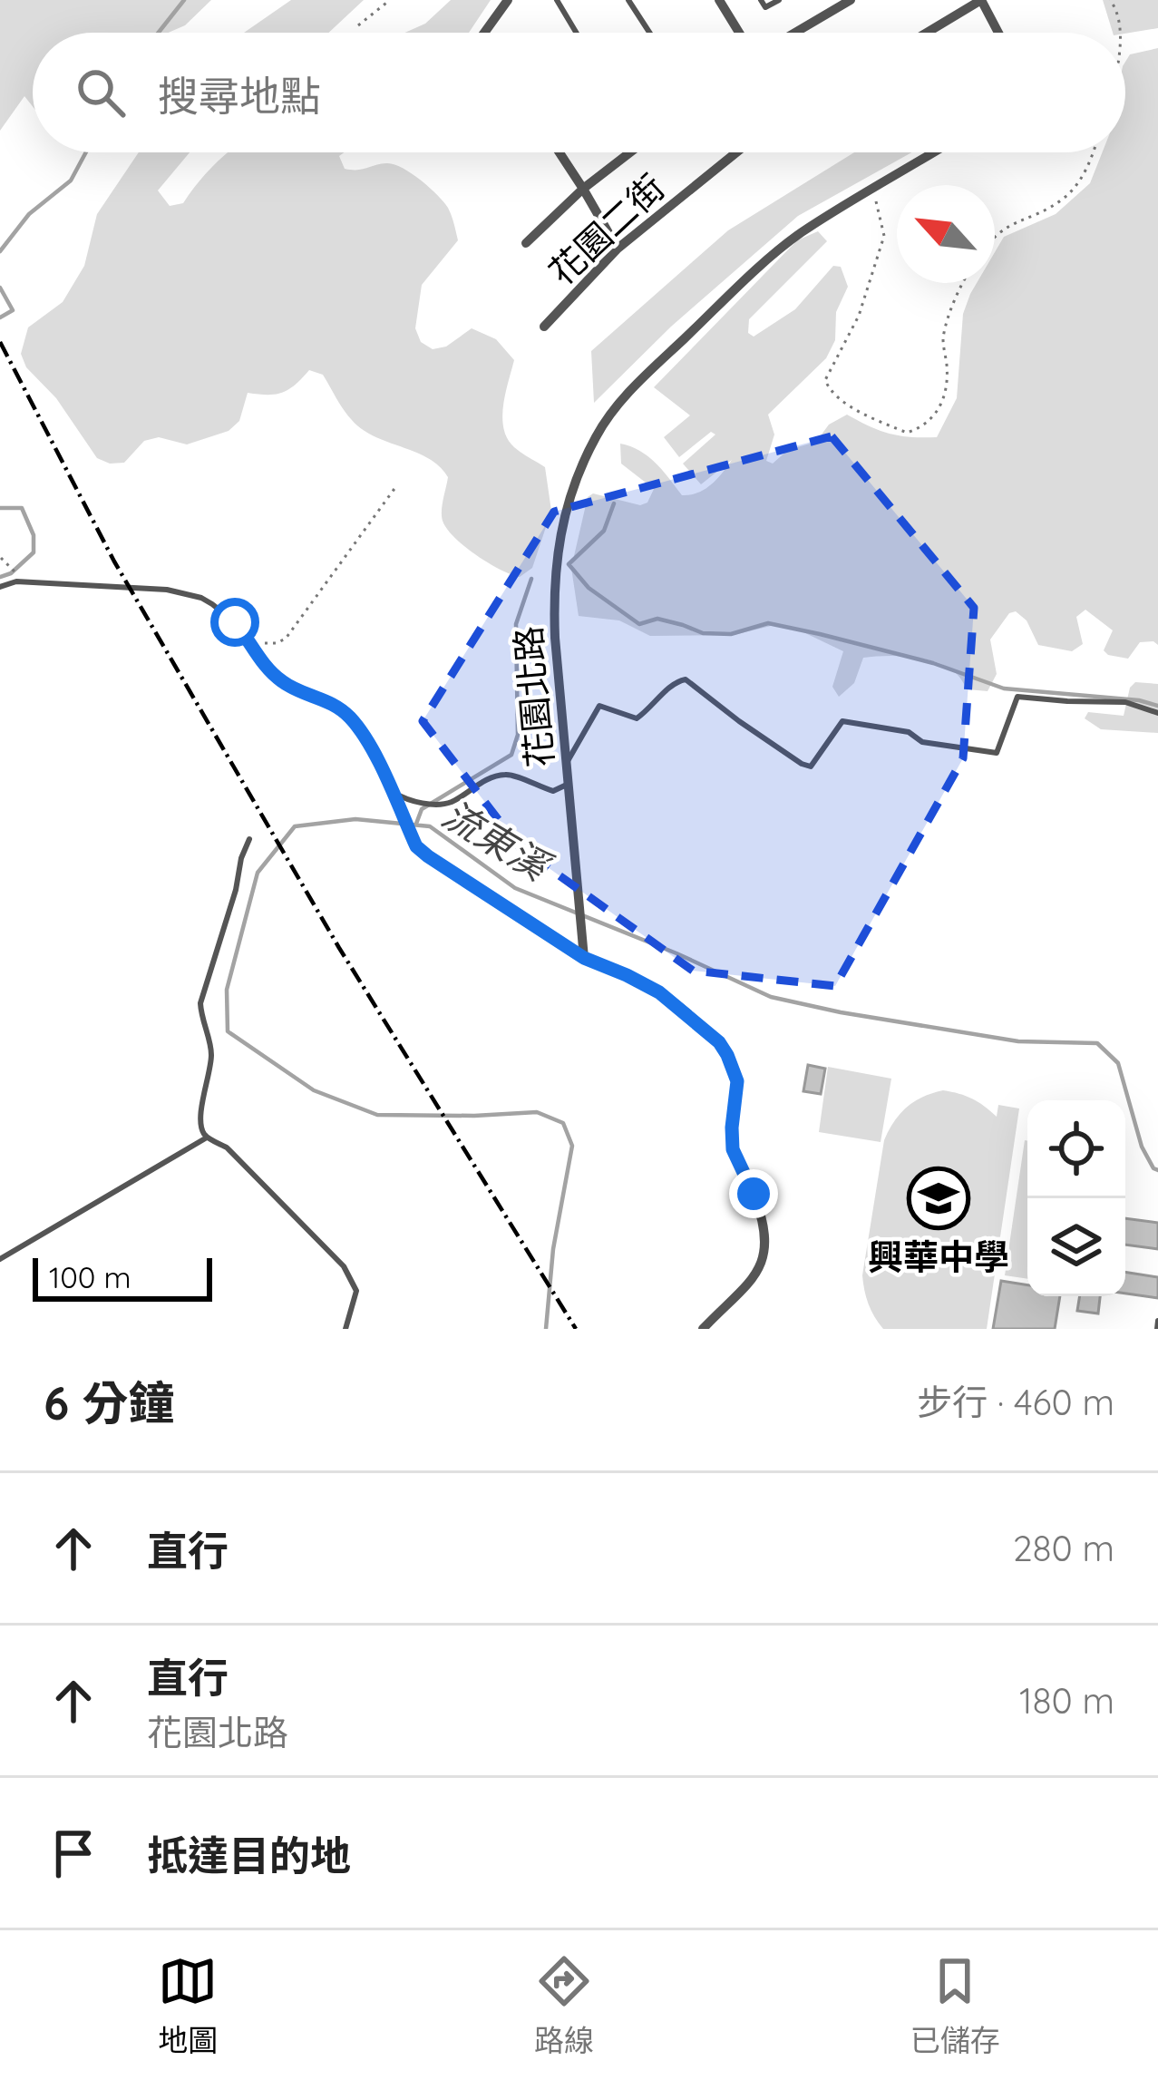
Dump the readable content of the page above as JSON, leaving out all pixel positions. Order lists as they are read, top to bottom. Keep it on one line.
{"streets":{"street":["花園二街","花園北路"]},"water":["流東溪"],"places":{"school or university":["興華中學"]},"scale_bar":"100 m","north":"top left","page":{"search":"搜尋地點","scale":"100 m","heading":["6 分鐘","步行 · 460 m"],"list":[["直行","280 m"],["直行","花園北路","180 m"],"抵達目的地"],"nav":["地圖","路線","已儲存"]}}
